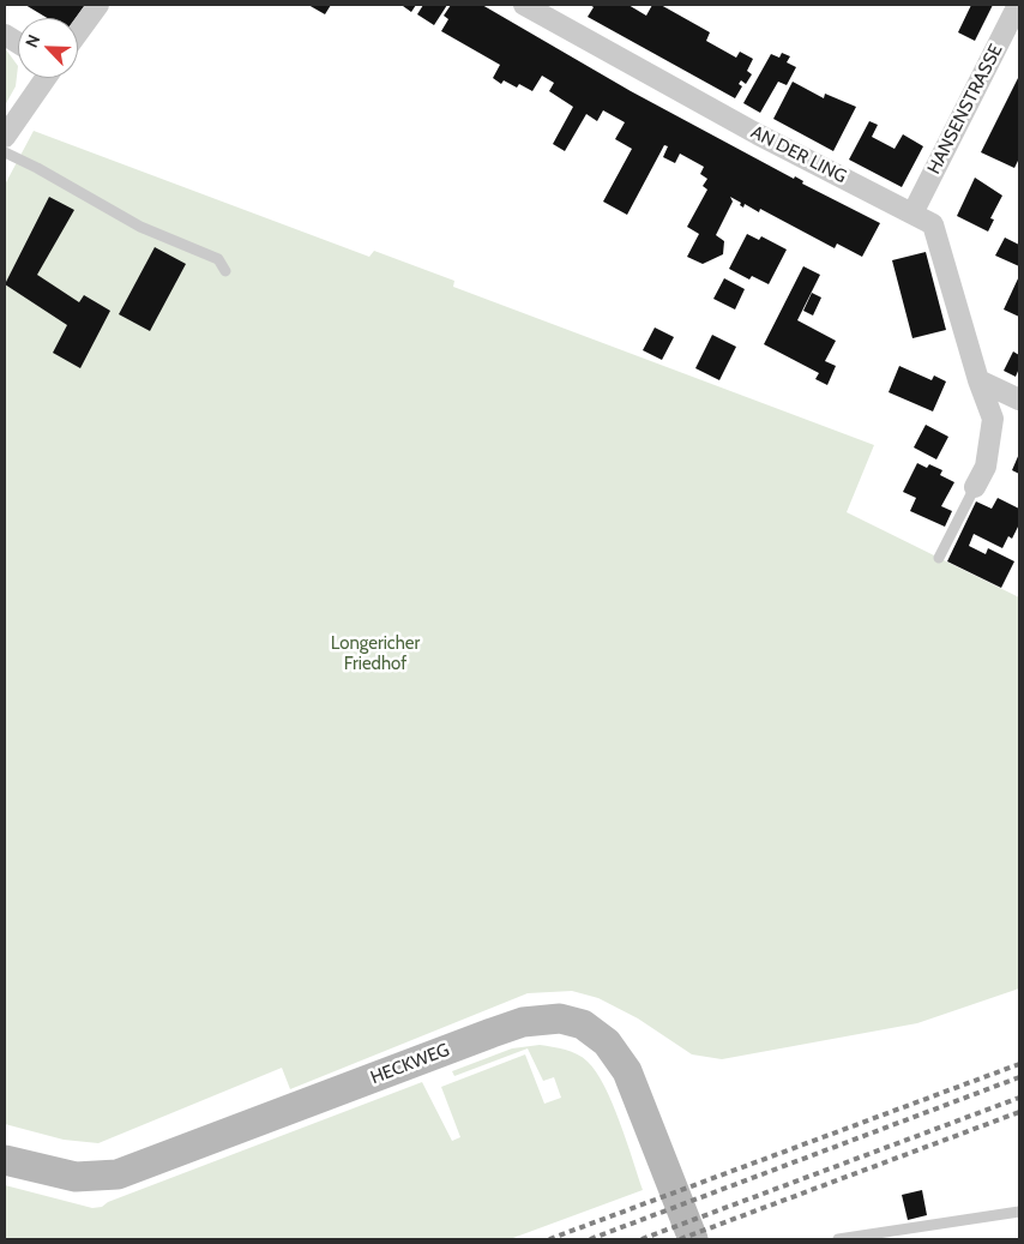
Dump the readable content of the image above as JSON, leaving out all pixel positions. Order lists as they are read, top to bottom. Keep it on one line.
{"streets":{"street":["HANSENSTRASSE","AN DER LING","HECKWEG"]},"crossings":[["HANSENSTRASSE","AN DER LING"]],"parks":["Longericher Friedhof"],"north":"top left"}
